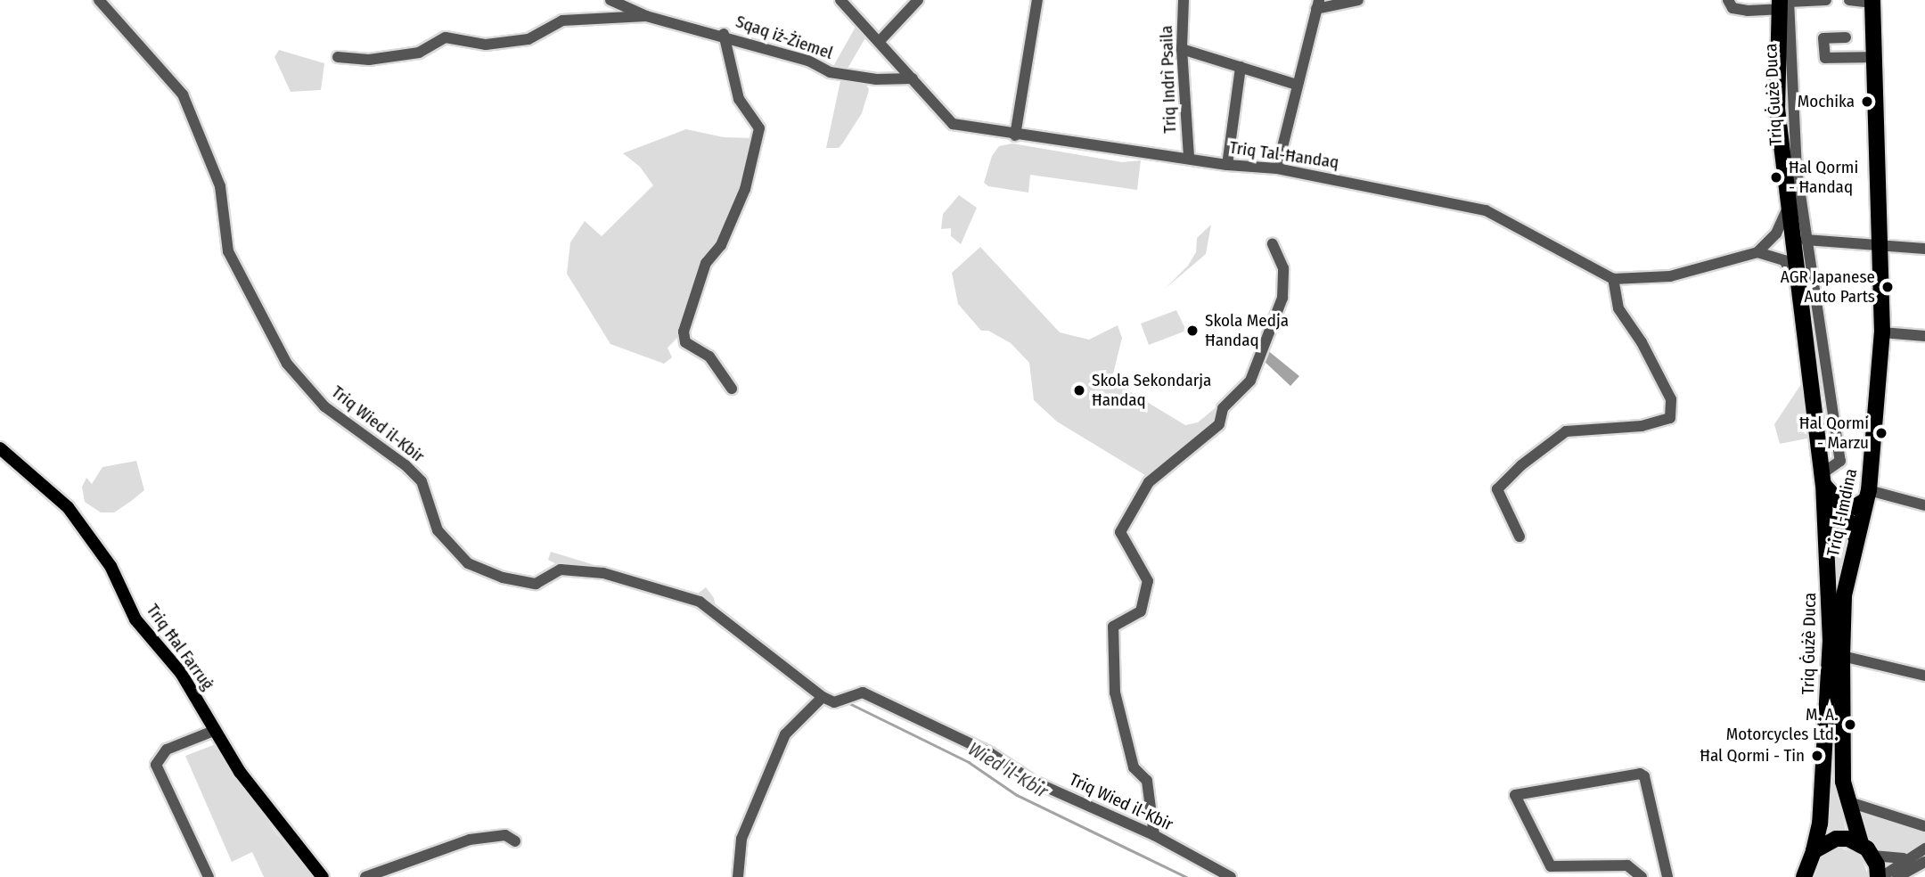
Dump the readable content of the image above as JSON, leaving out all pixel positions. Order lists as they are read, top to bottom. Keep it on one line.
{"streets":{"highway":["Triq Ġużè Duca","Triq l-Imdina"],"main road":["Triq Ħal Farruġ"],"street":["Sqaq iż-Żiemel","Triq Indrì Psaila","Triq Tal-Ħandaq","Triq Wied il-Kbir"]},"crossings":[["Sqaq iż-Żiemel","Triq Tal-Ħandaq"],["Triq Indrì Psaila","Triq Tal-Ħandaq"]],"water":["Wied il-Kbir"],"places":["Mochika","Ħal Qormi - Ħandaq","AGR Japanese Auto Parts","Skola Medja Ħandaq","Skola Sekondarja Ħandaq","Ħal Qormi - Marzu","M. A. Motorcycles Ltd.","Ħal Qormi - Tin"]}
